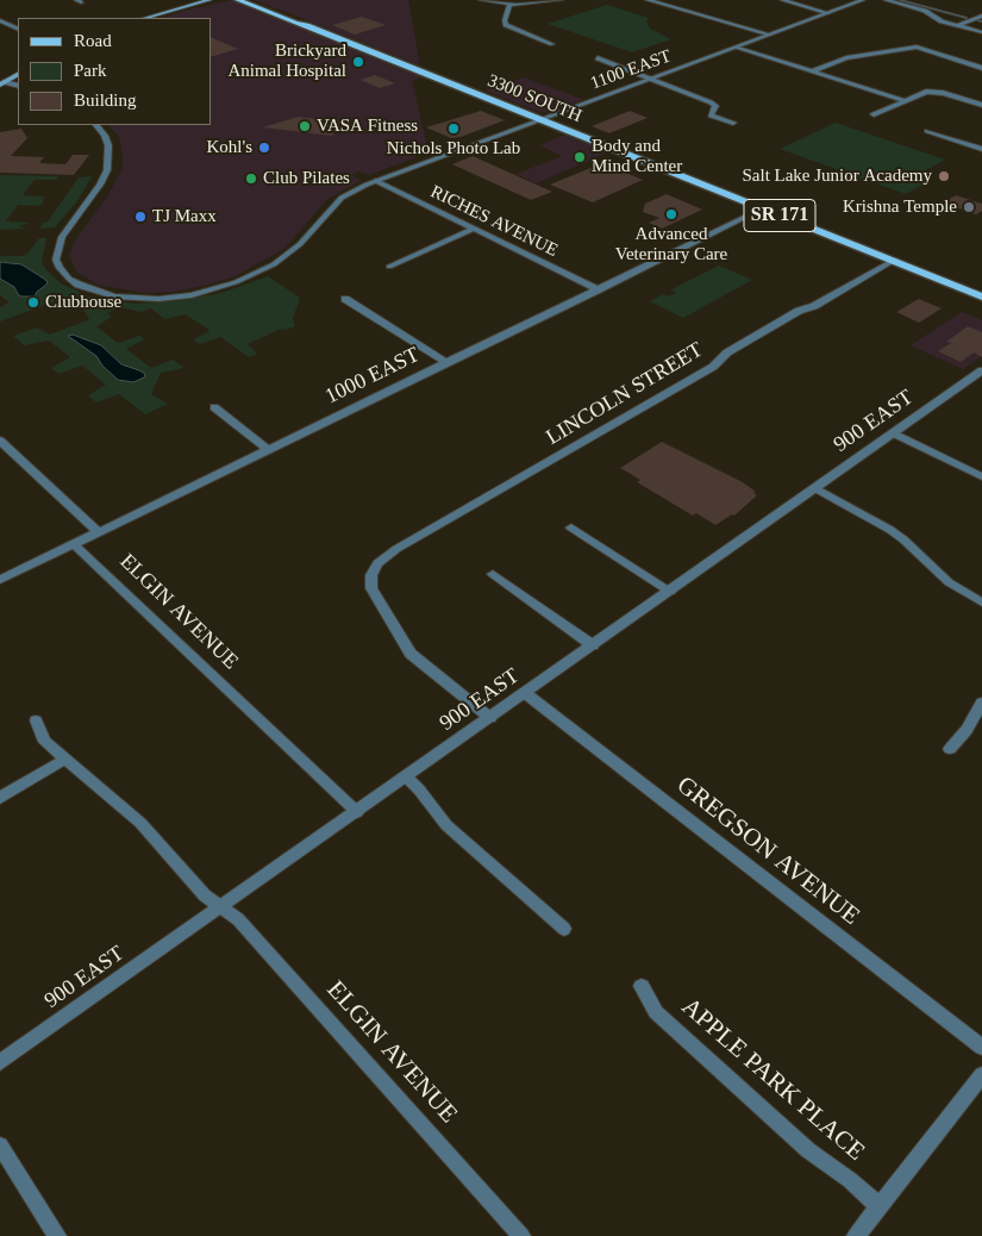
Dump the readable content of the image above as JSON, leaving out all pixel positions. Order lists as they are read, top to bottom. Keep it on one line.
{"streets":{"main road":["3300 SOUTH","SR 171"],"street":["1100 EAST","RICHES AVENUE","1000 EAST","LINCOLN STREET","900 EAST","ELGIN AVENUE","GREGSON AVENUE","APPLE PARK PLACE"]},"crossings":[["1100 EAST","3300 SOUTH"],["1100 EAST","RICHES AVENUE"],["3300 SOUTH","1000 EAST"],["3300 SOUTH","LINCOLN STREET"],["RICHES AVENUE","1000 EAST"],["1000 EAST","ELGIN AVENUE"],["LINCOLN STREET","900 EAST"],["900 EAST","ELGIN AVENUE"],["900 EAST","GREGSON AVENUE"]],"places":["Brickyard Animal Hospital","VASA Fitness","Nichols Photo Lab","Kohl's","Body and Mind Center","Salt Lake Junior Academy","Club Pilates","Krishna Temple","Advanced Veterinary Care","TJ Maxx","Clubhouse"],"legend":["Road","Park","Building"]}
